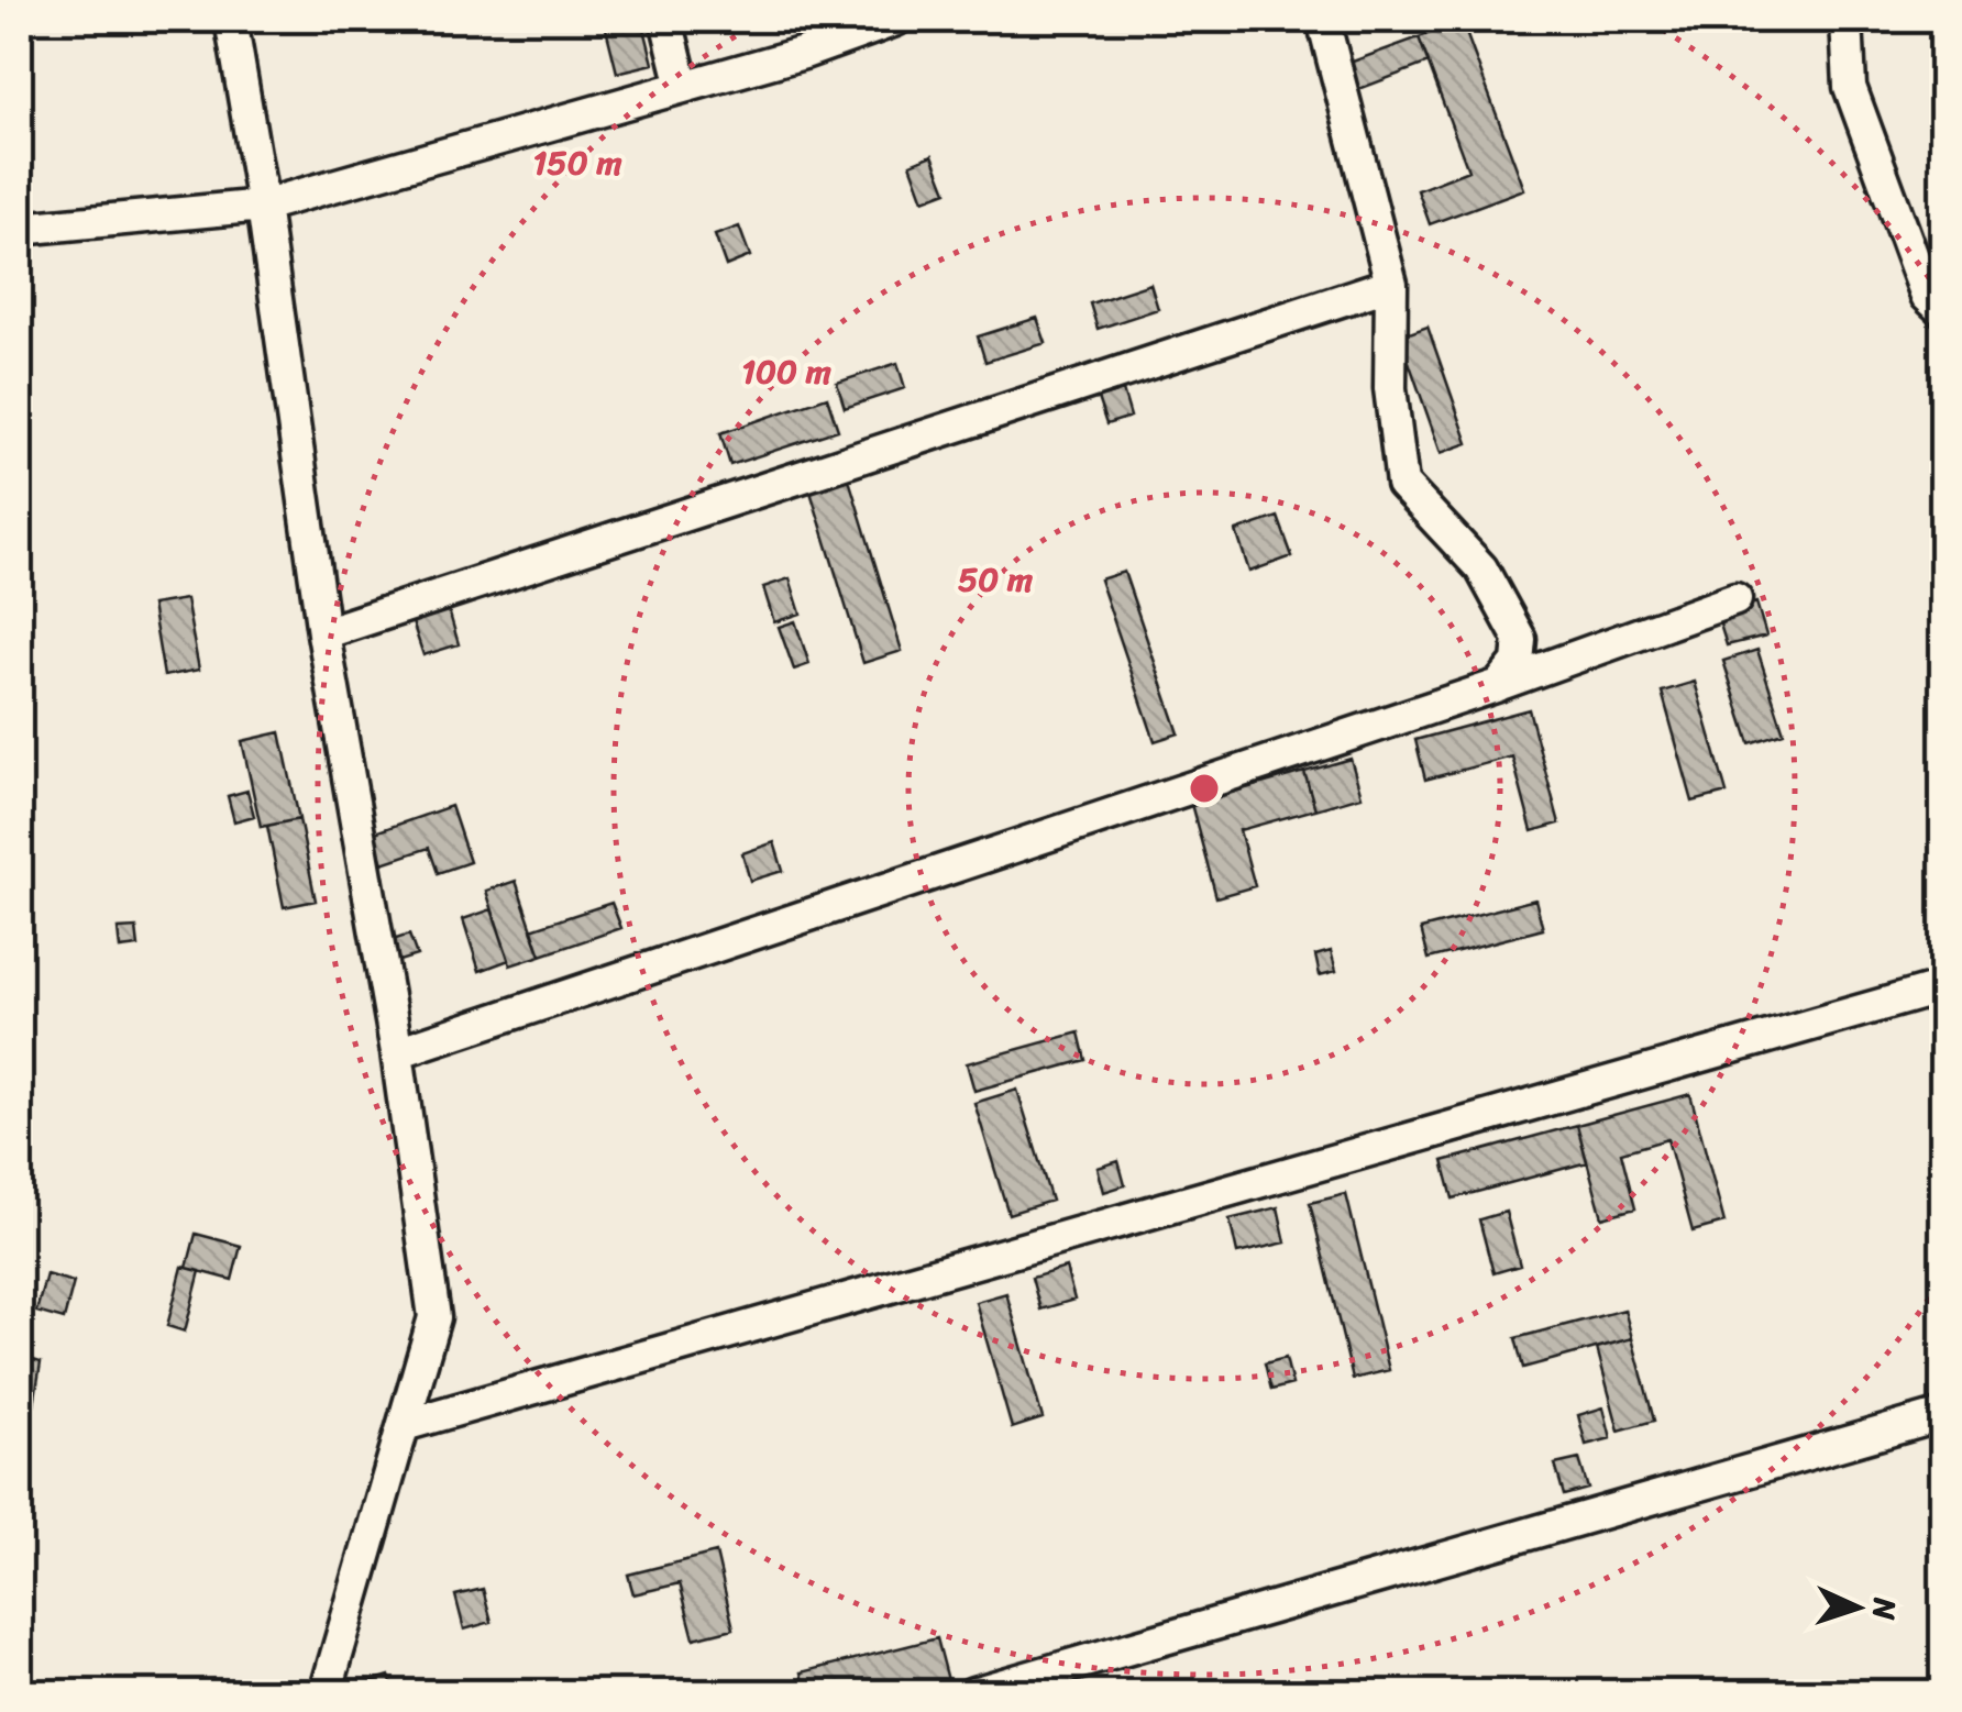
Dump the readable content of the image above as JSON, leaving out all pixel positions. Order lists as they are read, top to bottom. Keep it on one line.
{"north":"right","rings":["150 m","100 m","50 m"]}
